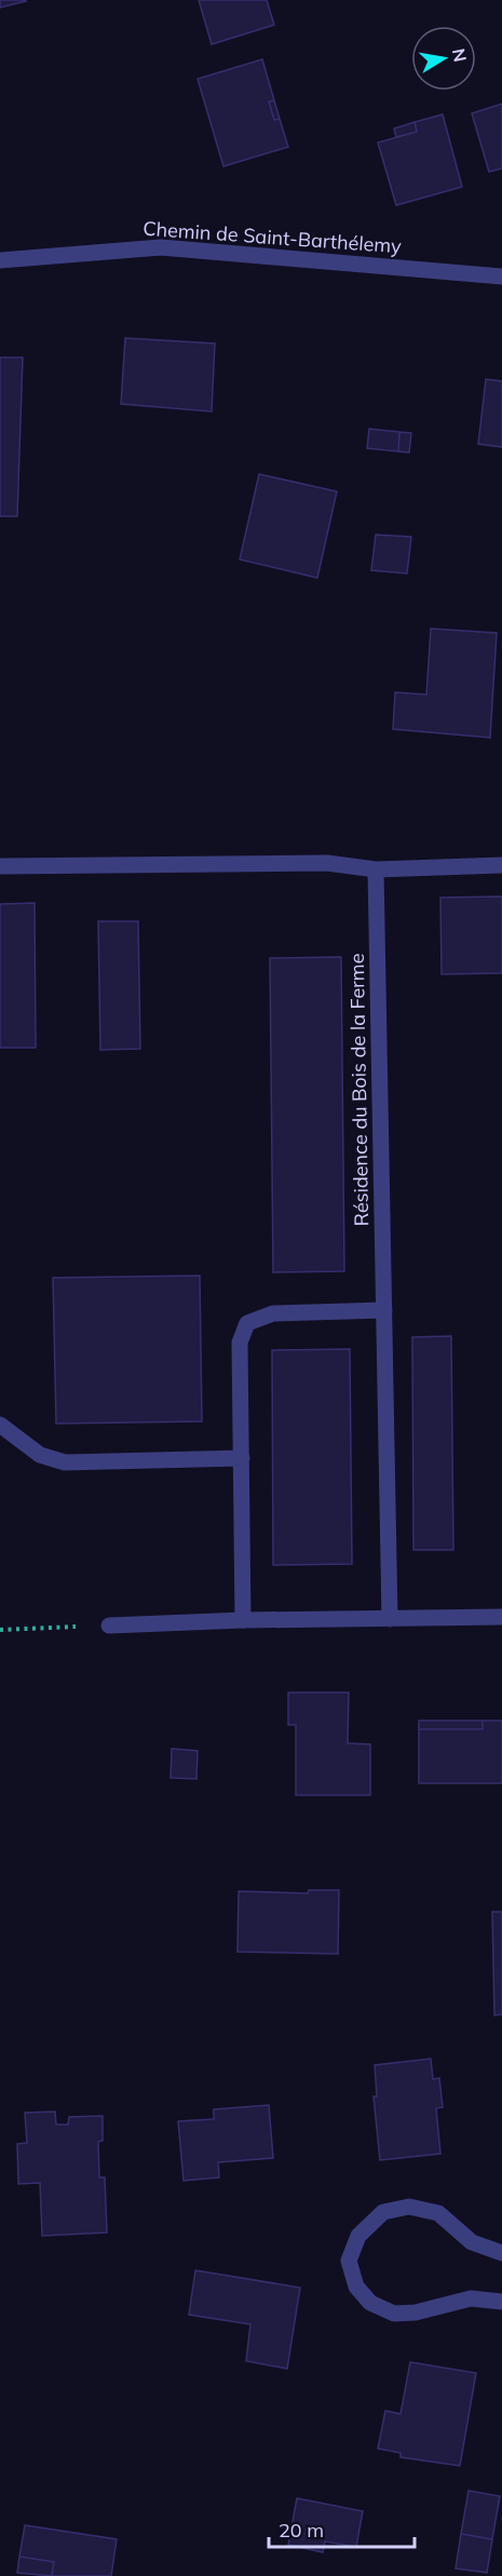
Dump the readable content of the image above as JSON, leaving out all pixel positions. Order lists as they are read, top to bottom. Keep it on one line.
{"streets":{"street":["Chemin de Saint-Barthélemy","Résidence du Bois de la Ferme"]},"scale_bar":"20 m","north":"right"}
